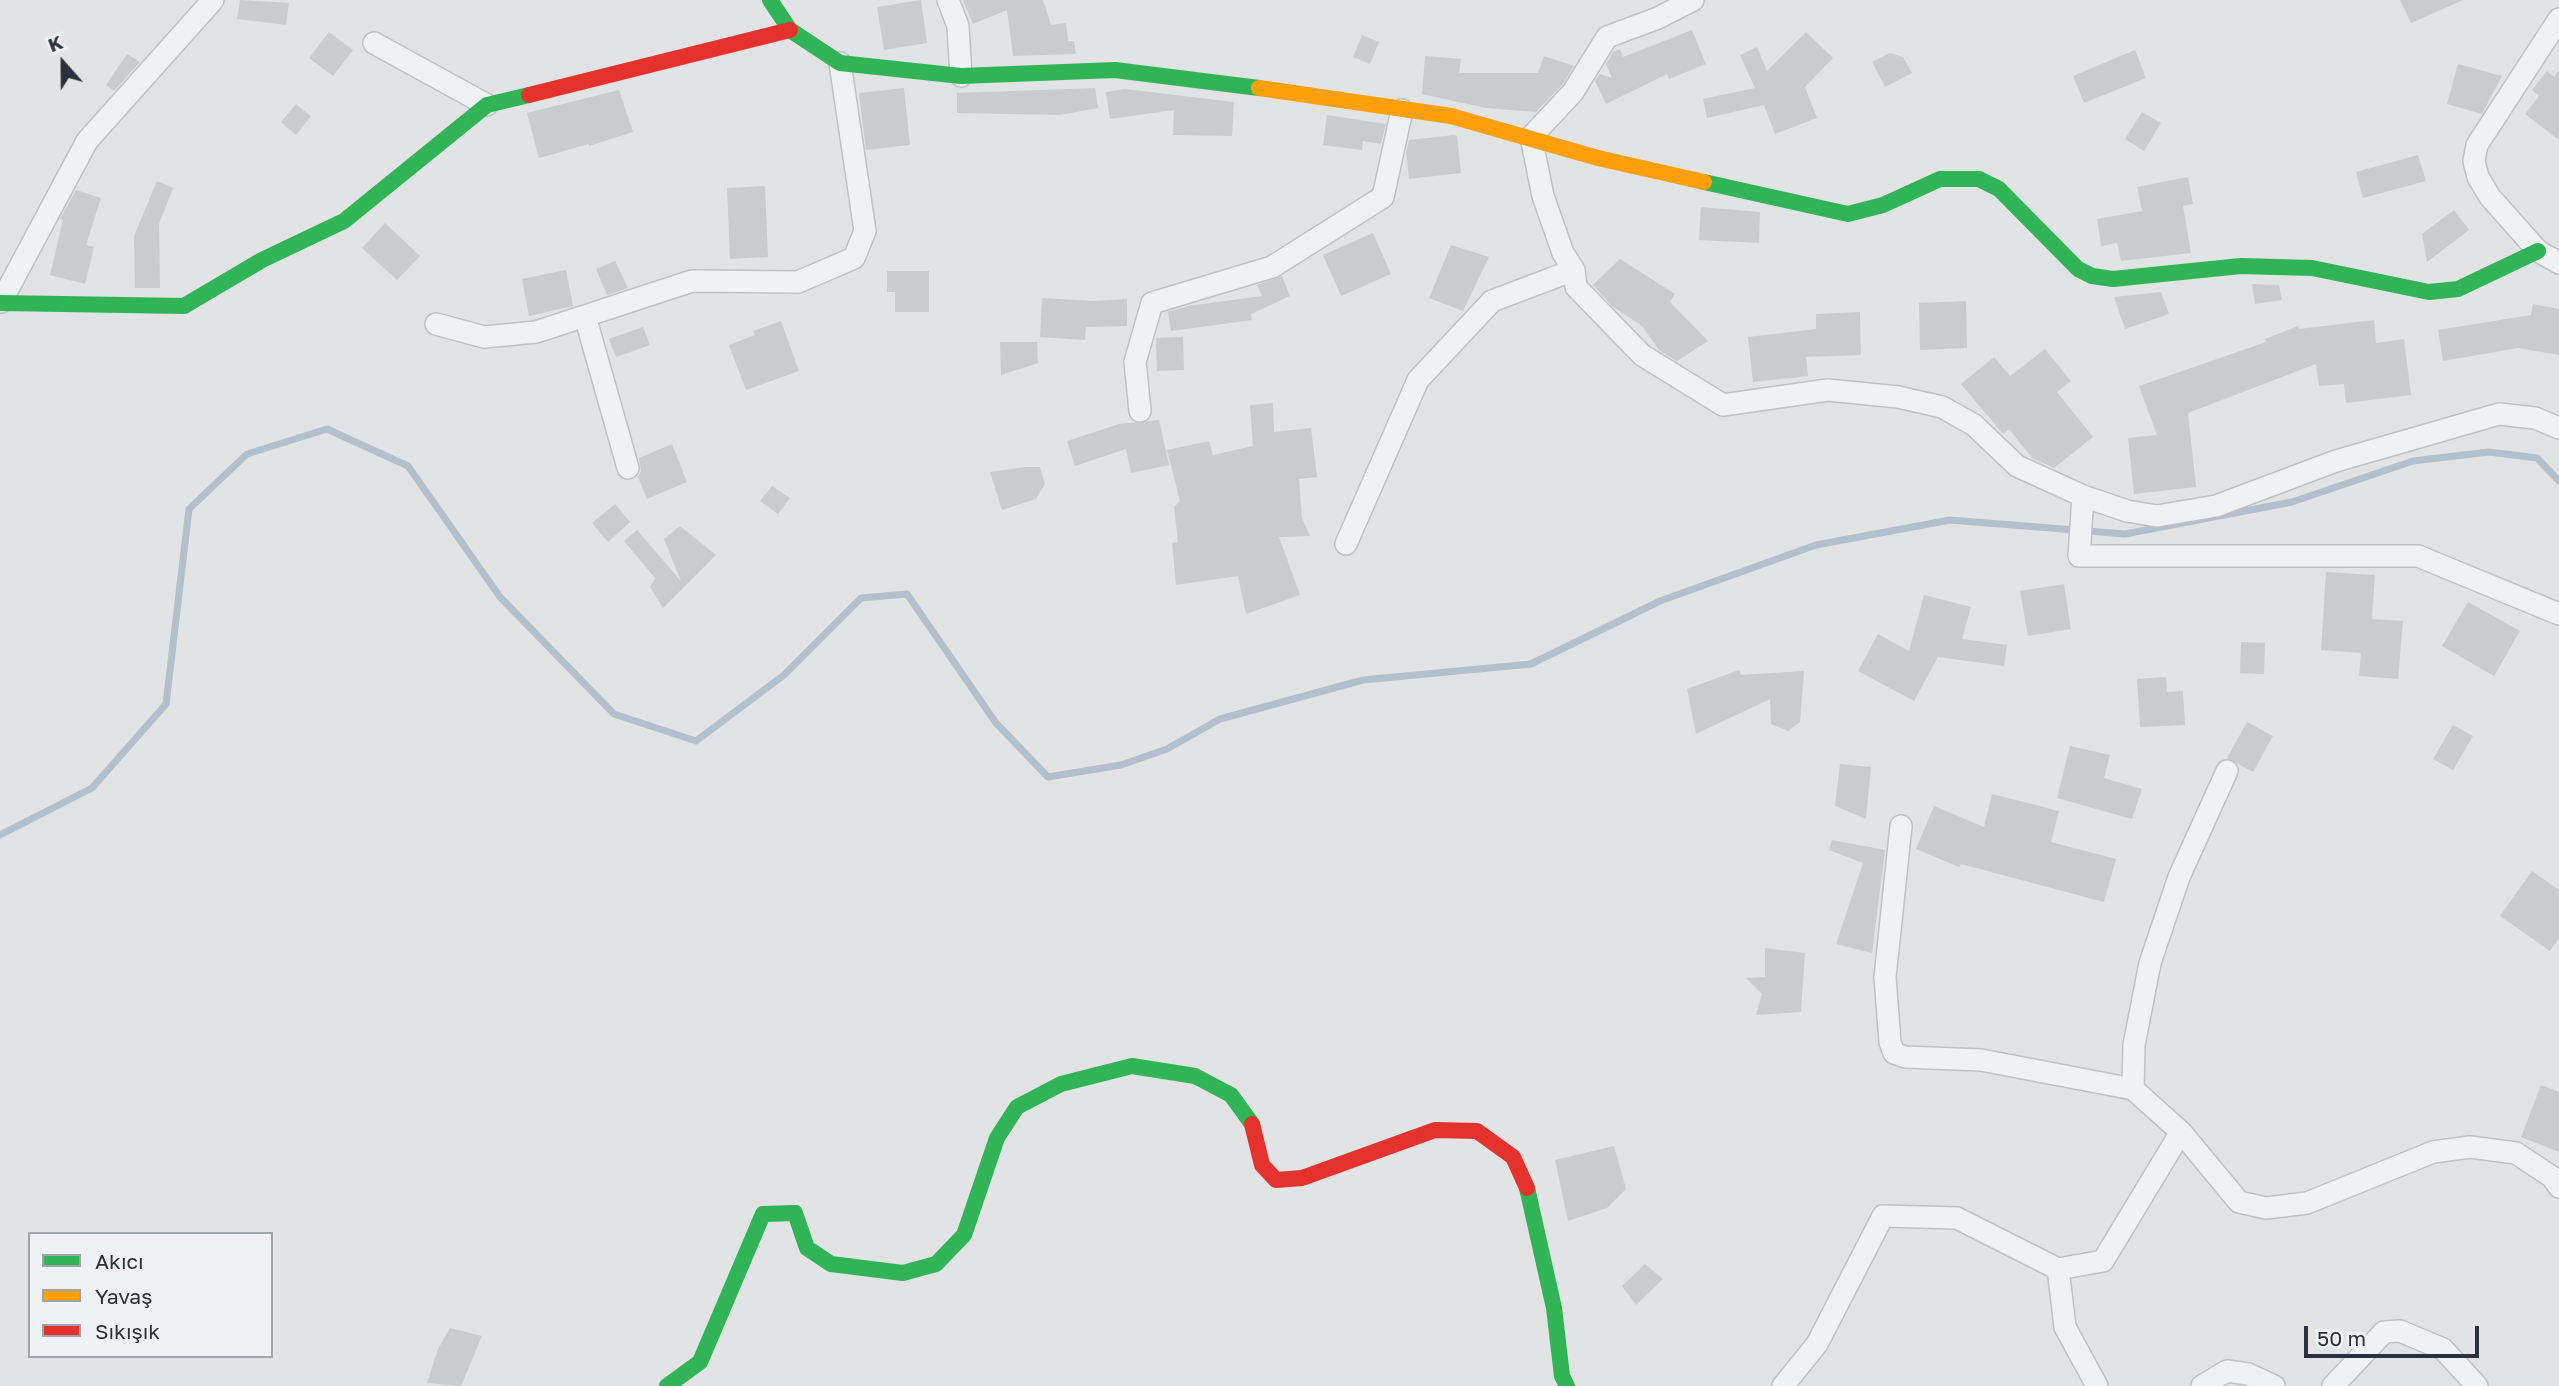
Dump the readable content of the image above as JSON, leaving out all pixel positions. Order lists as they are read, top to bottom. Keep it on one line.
{"legend":["Akıcı","Yavaş","Sıkışık"],"scale_bar":"50 m","north":"top"}
